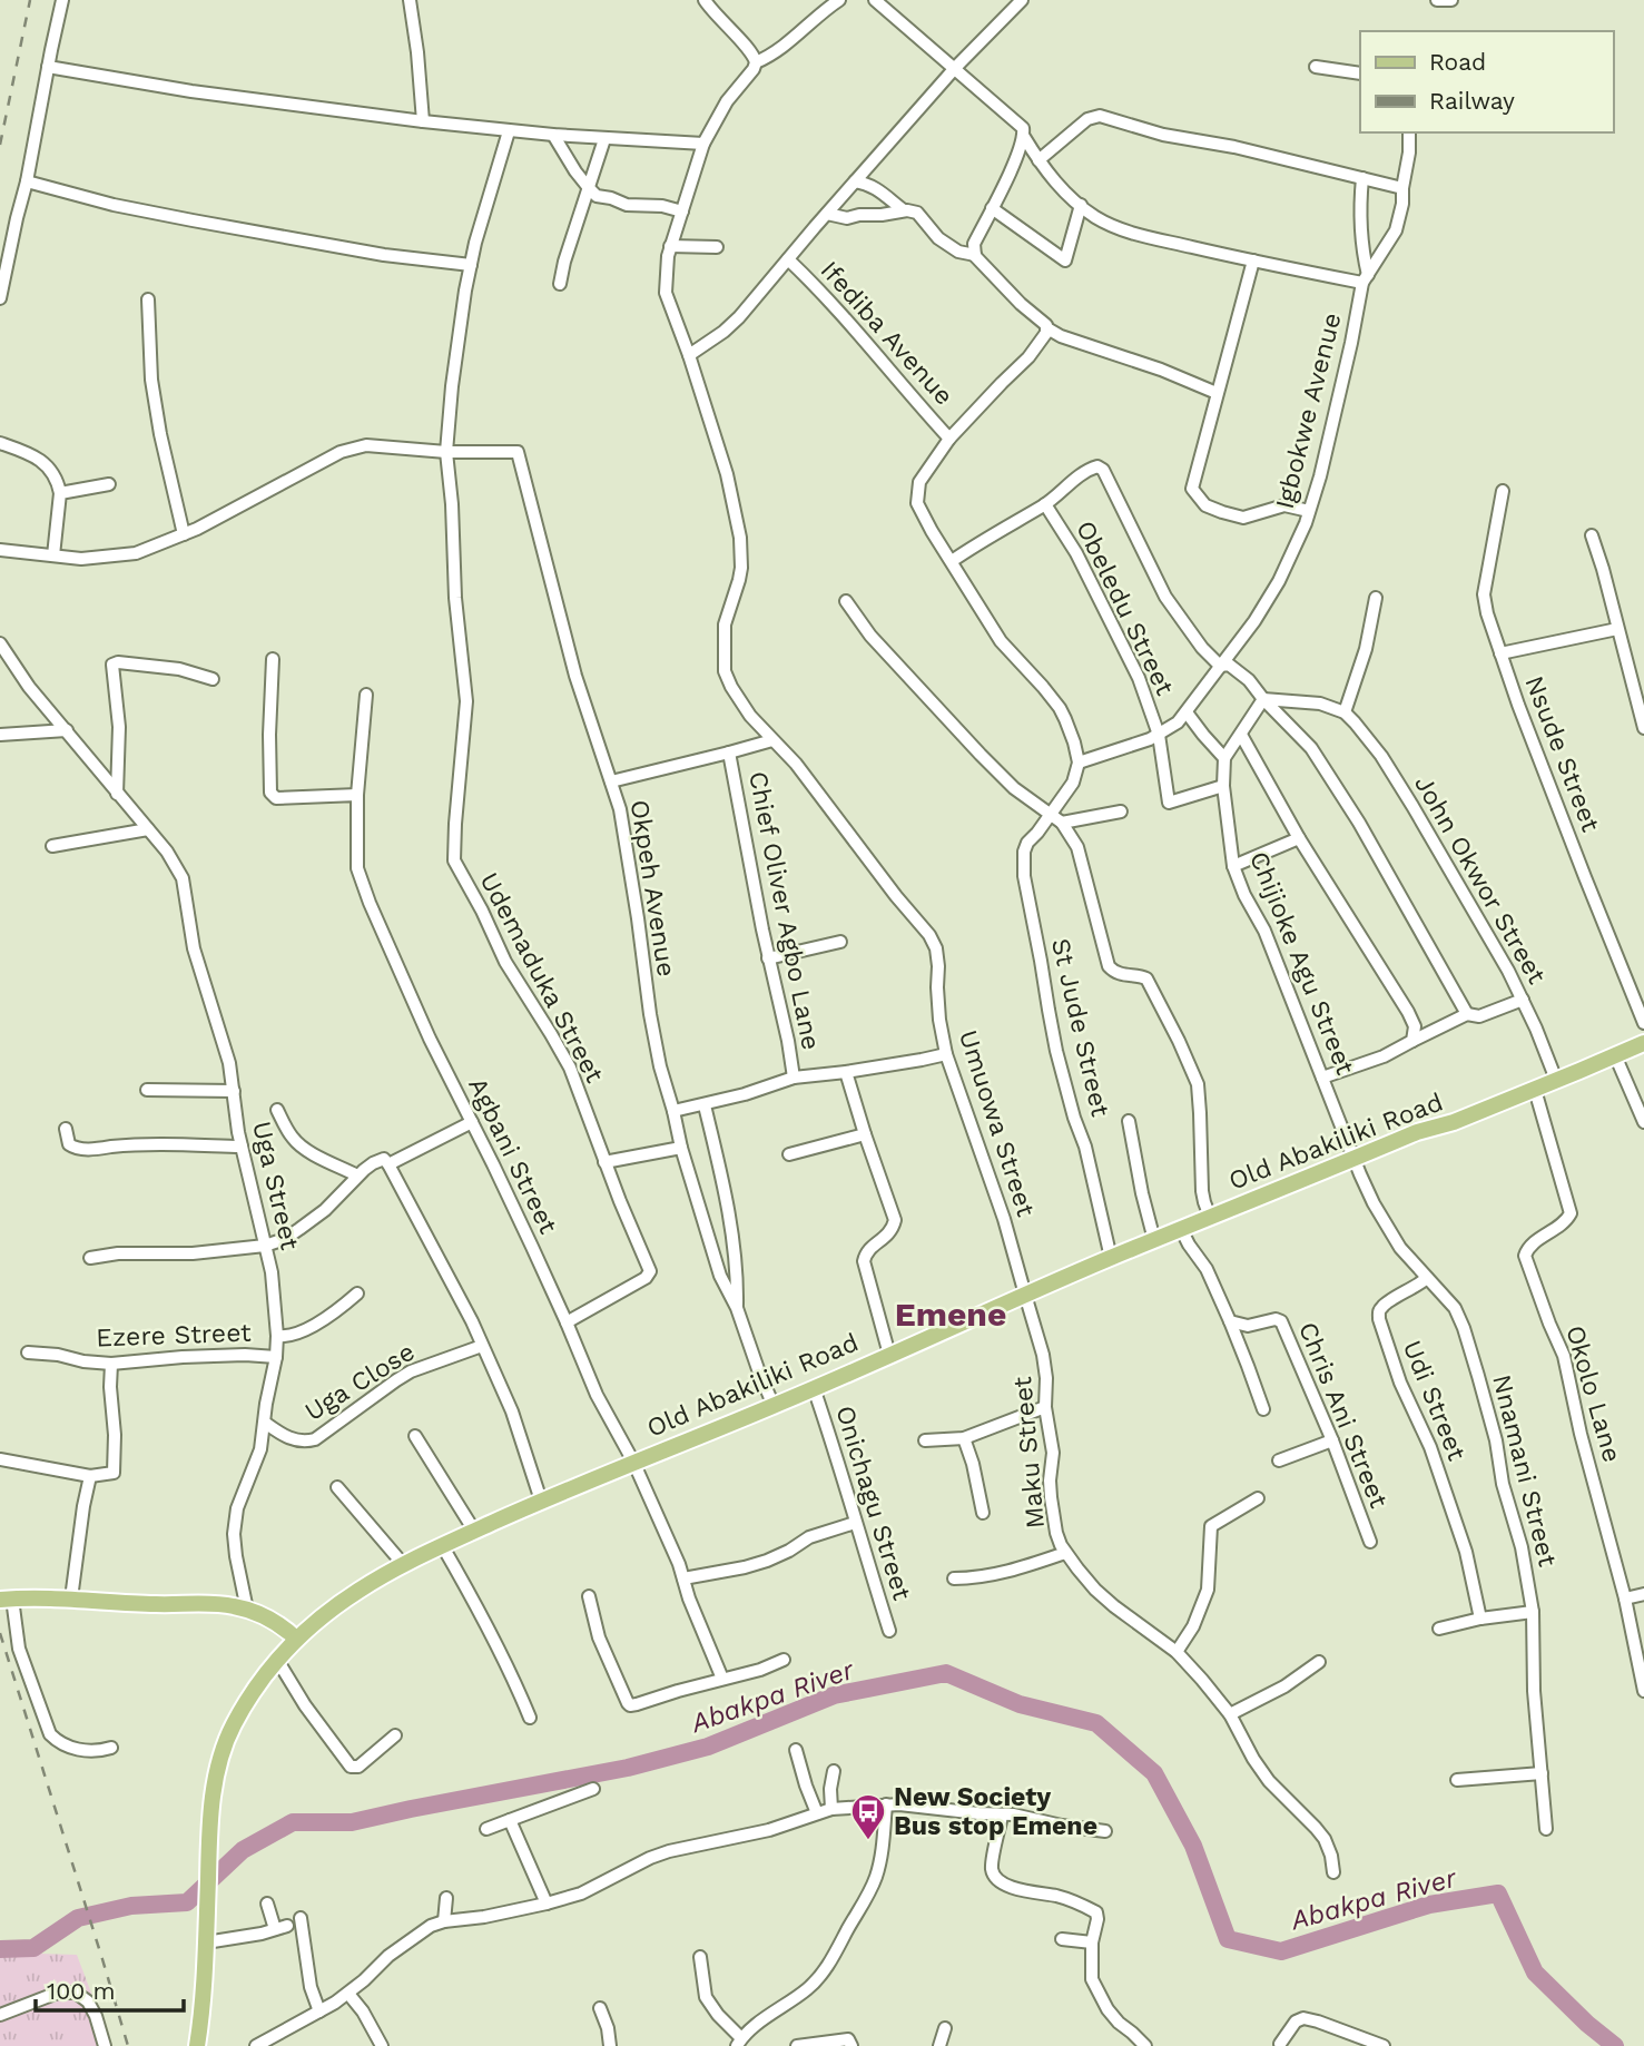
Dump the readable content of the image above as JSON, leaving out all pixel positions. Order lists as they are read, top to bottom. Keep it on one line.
{"streets":{"main road":["Old Abakiliki Road"],"street":["Ifediba Avenue","Igbokwe Avenue","Obeledu Street","Nsude Street","John Okwor Street","Okpeh Avenue","Chief Oliver Agbo Lane","Chijioke Agu Street","Udemaduka Street","St Jude Street","Umuowa Street","Agbani Street","Uga Street","Ezere Street","Uga Close","Okolo Lane","Udi Street","Chris Ani Street","Maku Street","Nnamani Street","Onichagu Street"]},"crossings":[["Igbokwe Avenue","Obeledu Street"],["Igbokwe Avenue","St Jude Street"],["Obeledu Street","Chijioke Agu Street"],["John Okwor Street","Old Abakiliki Road"],["Okpeh Avenue","Udemaduka Street"],["Chijioke Agu Street","Old Abakiliki Road"],["Chijioke Agu Street","Nnamani Street"],["Udemaduka Street","Agbani Street"],["St Jude Street","Old Abakiliki Road"],["Umuowa Street","Old Abakiliki Road"],["Umuowa Street","Maku Street"],["Old Abakiliki Road","Agbani Street"],["Old Abakiliki Road","Okolo Lane"],["Old Abakiliki Road","Maku Street"],["Old Abakiliki Road","Nnamani Street"],["Old Abakiliki Road","Onichagu Street"],["Uga Street","Ezere Street"],["Uga Street","Uga Close"],["Udi Street","Nnamani Street"]],"districts":["Emene"],"water":["Abakpa River"],"places":{"bus stop":["New Society Bus stop Emene"]},"legend":["Road","Railway"],"scale_bar":"100 m"}
